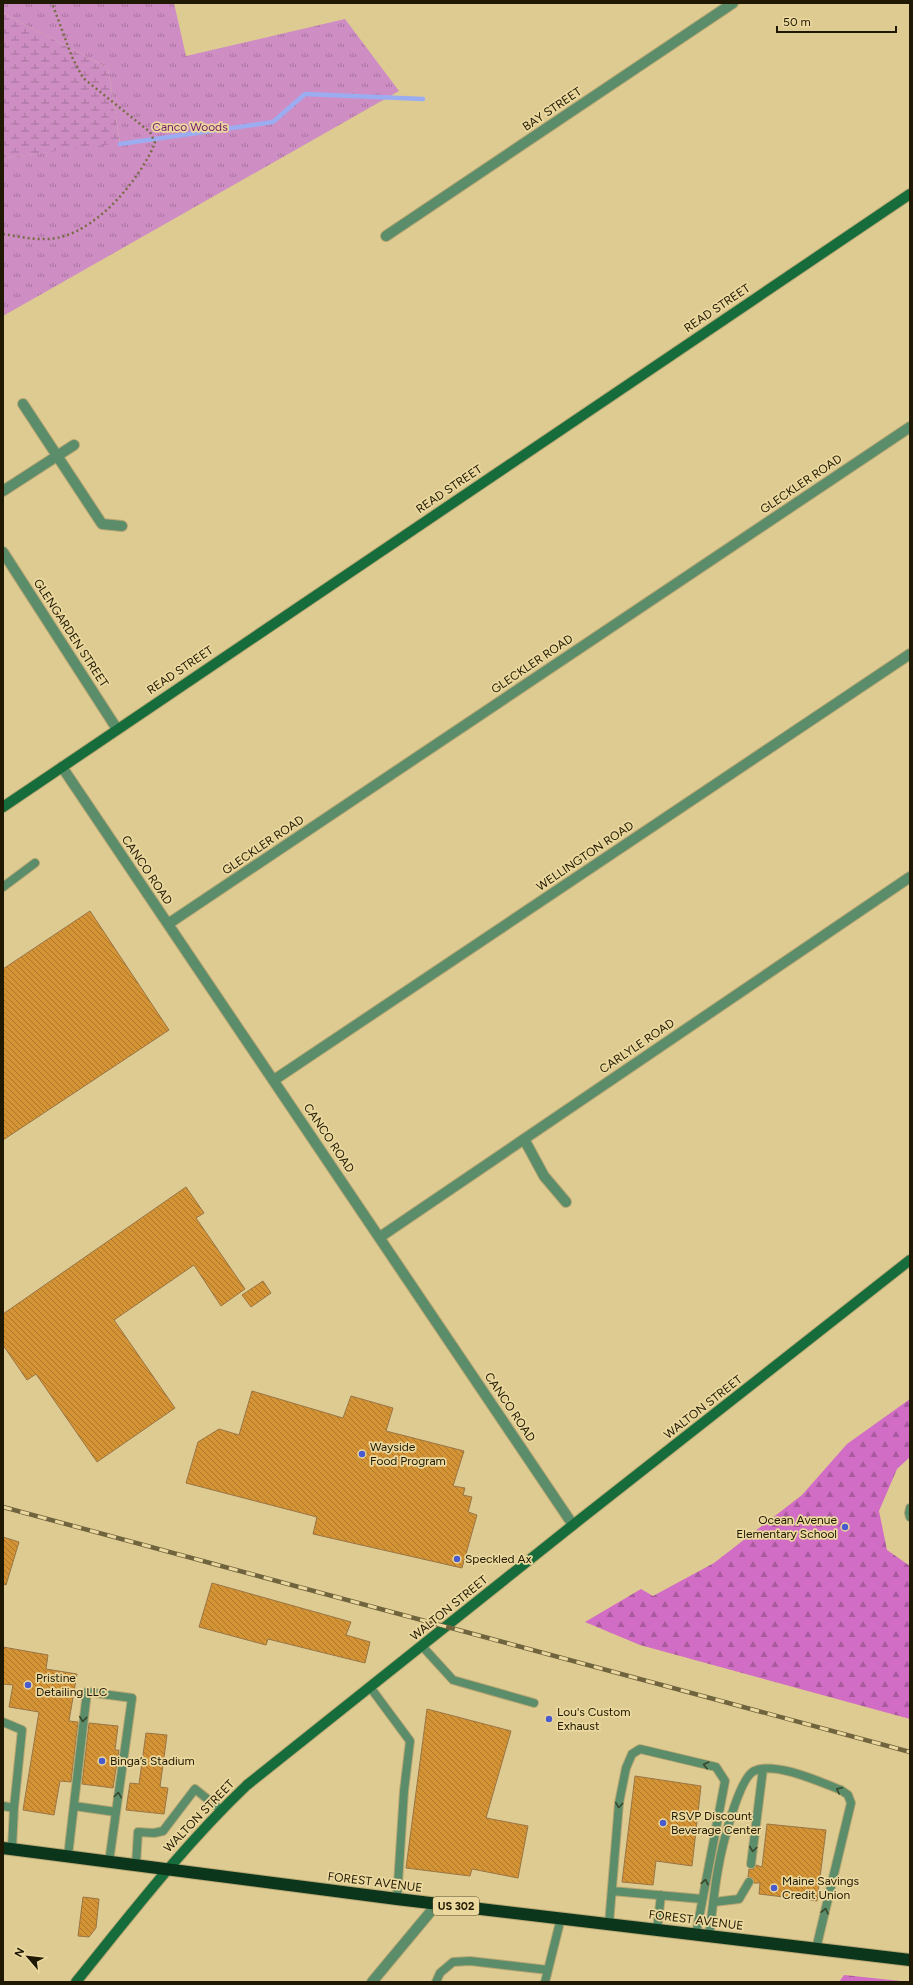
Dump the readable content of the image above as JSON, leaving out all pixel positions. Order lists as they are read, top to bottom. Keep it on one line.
{"streets":{"highway":["FOREST AVENUE","US 302"],"street":["BAY STREET","READ STREET","GLECKLER ROAD","GLENGARDEN STREET","WELLINGTON ROAD","CANCO ROAD","CARLYLE ROAD","WALTON STREET"]},"crossings":[["READ STREET","GLENGARDEN STREET"],["READ STREET","CANCO ROAD"],["GLECKLER ROAD","CANCO ROAD"],["WELLINGTON ROAD","CANCO ROAD"],["CANCO ROAD","CARLYLE ROAD"],["CANCO ROAD","WALTON STREET"],["WALTON STREET","FOREST AVENUE"]],"parks":["Canco Woods"],"places":["Wayside Food Program","Ocean Avenue Elementary School","Speckled Ax","Pristine Detailing LLC","Lou's Custom Exhaust","Binga’s Stadium","RSVP Discount Beverage Center","Maine Savings Credit Union"],"scale_bar":"50 m","north":"top left"}
